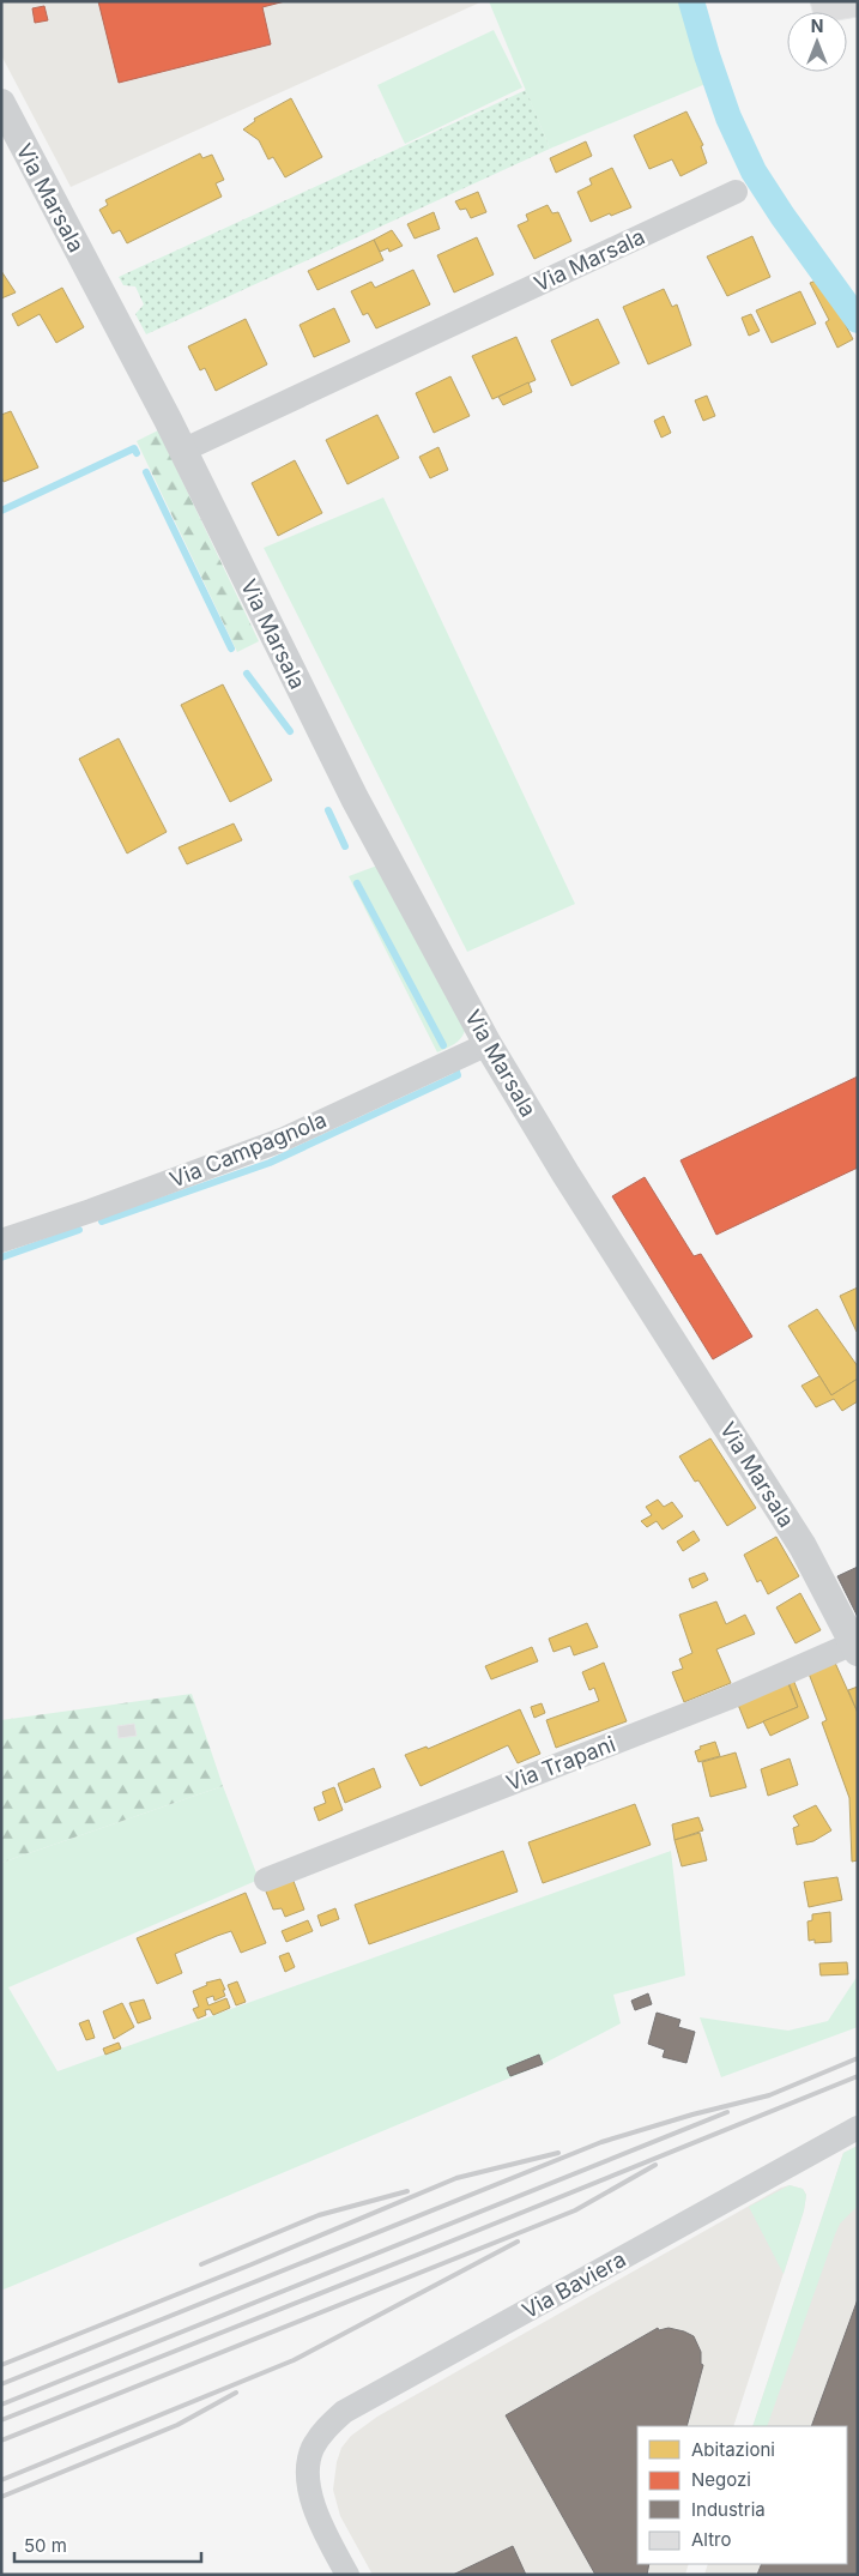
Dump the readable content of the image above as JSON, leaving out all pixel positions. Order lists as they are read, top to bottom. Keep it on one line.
{"streets":{"street":["Via Marsala","Via Campagnola","Via Trapani","Via Baviera"]},"crossings":[["Via Marsala","Via Campagnola"],["Via Marsala","Via Trapani"]],"legend":["Abitazioni","Negozi","Industria","Altro"],"scale_bar":"50 m","north":"top"}
